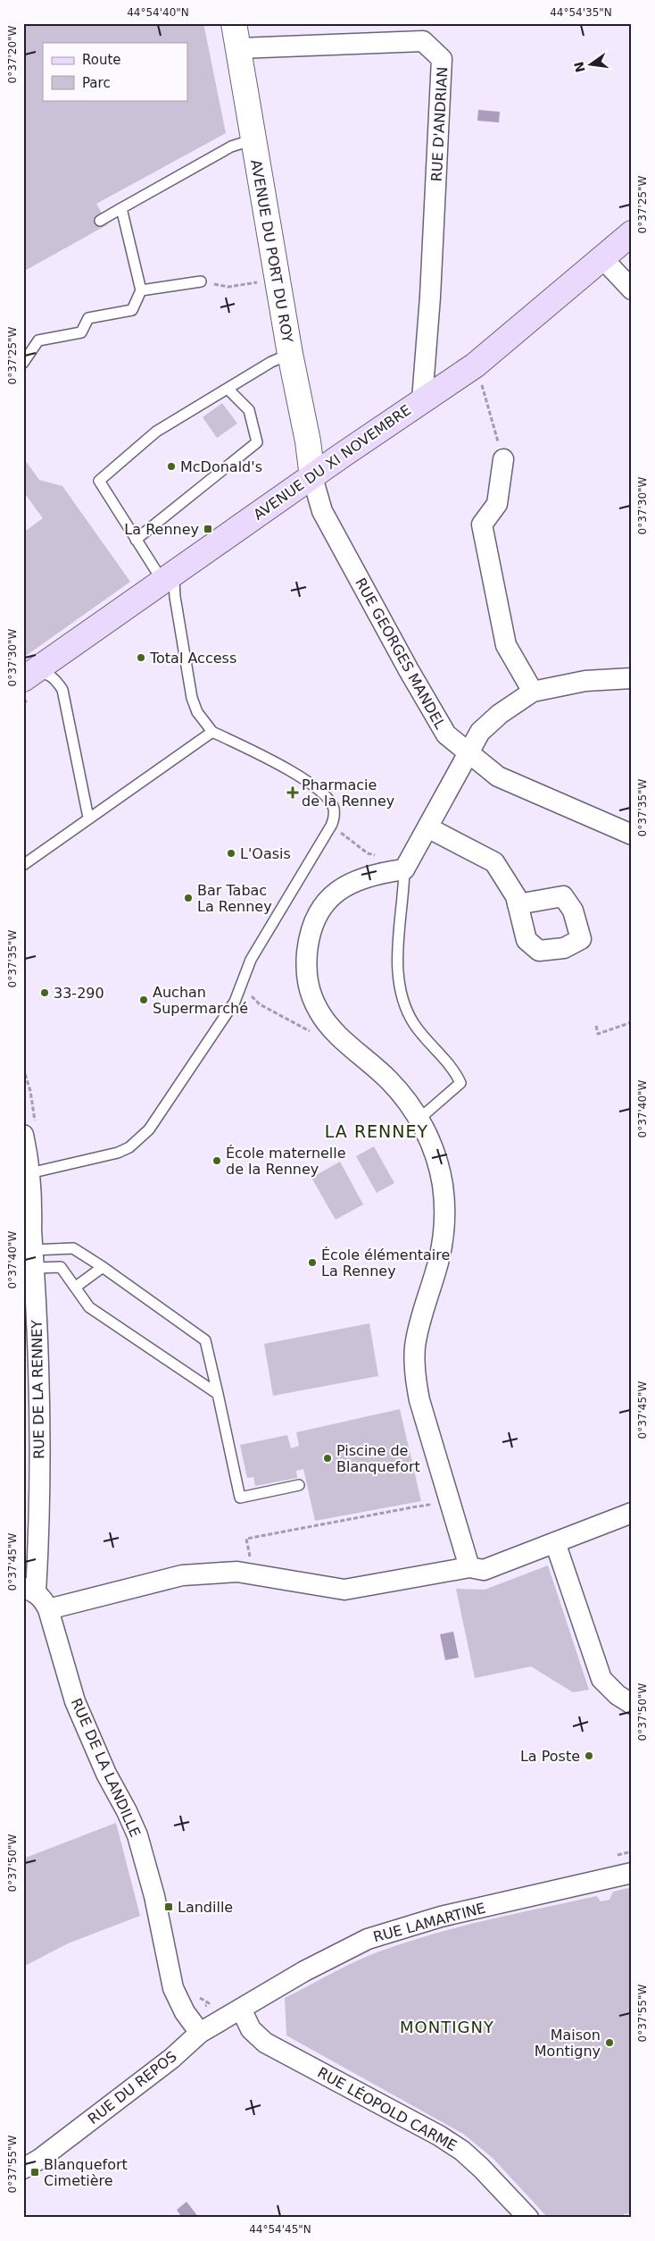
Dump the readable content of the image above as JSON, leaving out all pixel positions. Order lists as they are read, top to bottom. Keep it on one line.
{"streets":{"main road":["AVENUE DU XI NOVEMBRE"],"street":["RUE D'ANDRIAN","AVENUE DU PORT DU ROY","RUE GEORGES MANDEL","RUE DE LA RENNEY","RUE DE LA LANDILLE","RUE LAMARTINE","RUE DU REPOS","RUE LÉOPOLD CARME"]},"crossings":[["RUE D'ANDRIAN","AVENUE DU PORT DU ROY"],["RUE D'ANDRIAN","AVENUE DU XI NOVEMBRE"],["AVENUE DU PORT DU ROY","AVENUE DU XI NOVEMBRE"],["AVENUE DU PORT DU ROY","RUE GEORGES MANDEL"],["AVENUE DU XI NOVEMBRE","RUE GEORGES MANDEL"],["RUE DE LA RENNEY","RUE DE LA LANDILLE"],["RUE DE LA LANDILLE","RUE DU REPOS"],["RUE LAMARTINE","RUE DU REPOS"],["RUE LAMARTINE","RUE LÉOPOLD CARME"],["RUE DU REPOS","RUE LÉOPOLD CARME"]],"districts":["LA RENNEY","MONTIGNY"],"places":{"other":["McDonald's","Total Access","L'Oasis","Bar Tabac La Renney","33-290","Auchan Supermarché","École maternelle de la Renney","École élémentaire La Renney","Piscine de Blanquefort","La Poste","Maison Montigny"],"transit":["La Renney","Landille","Blanquefort Cimetière"],"health":["Pharmacie de la Renney"]},"legend":["Route","Parc"],"north":"left","coordinates":["44°54'40\"N","44°54'35\"N","0°37'20\"W","0°37'25\"W","0°37'30\"W","0°37'35\"W","0°37'40\"W","0°37'45\"W","0°37'50\"W","0°37'55\"W","44°54'45\"N"]}
